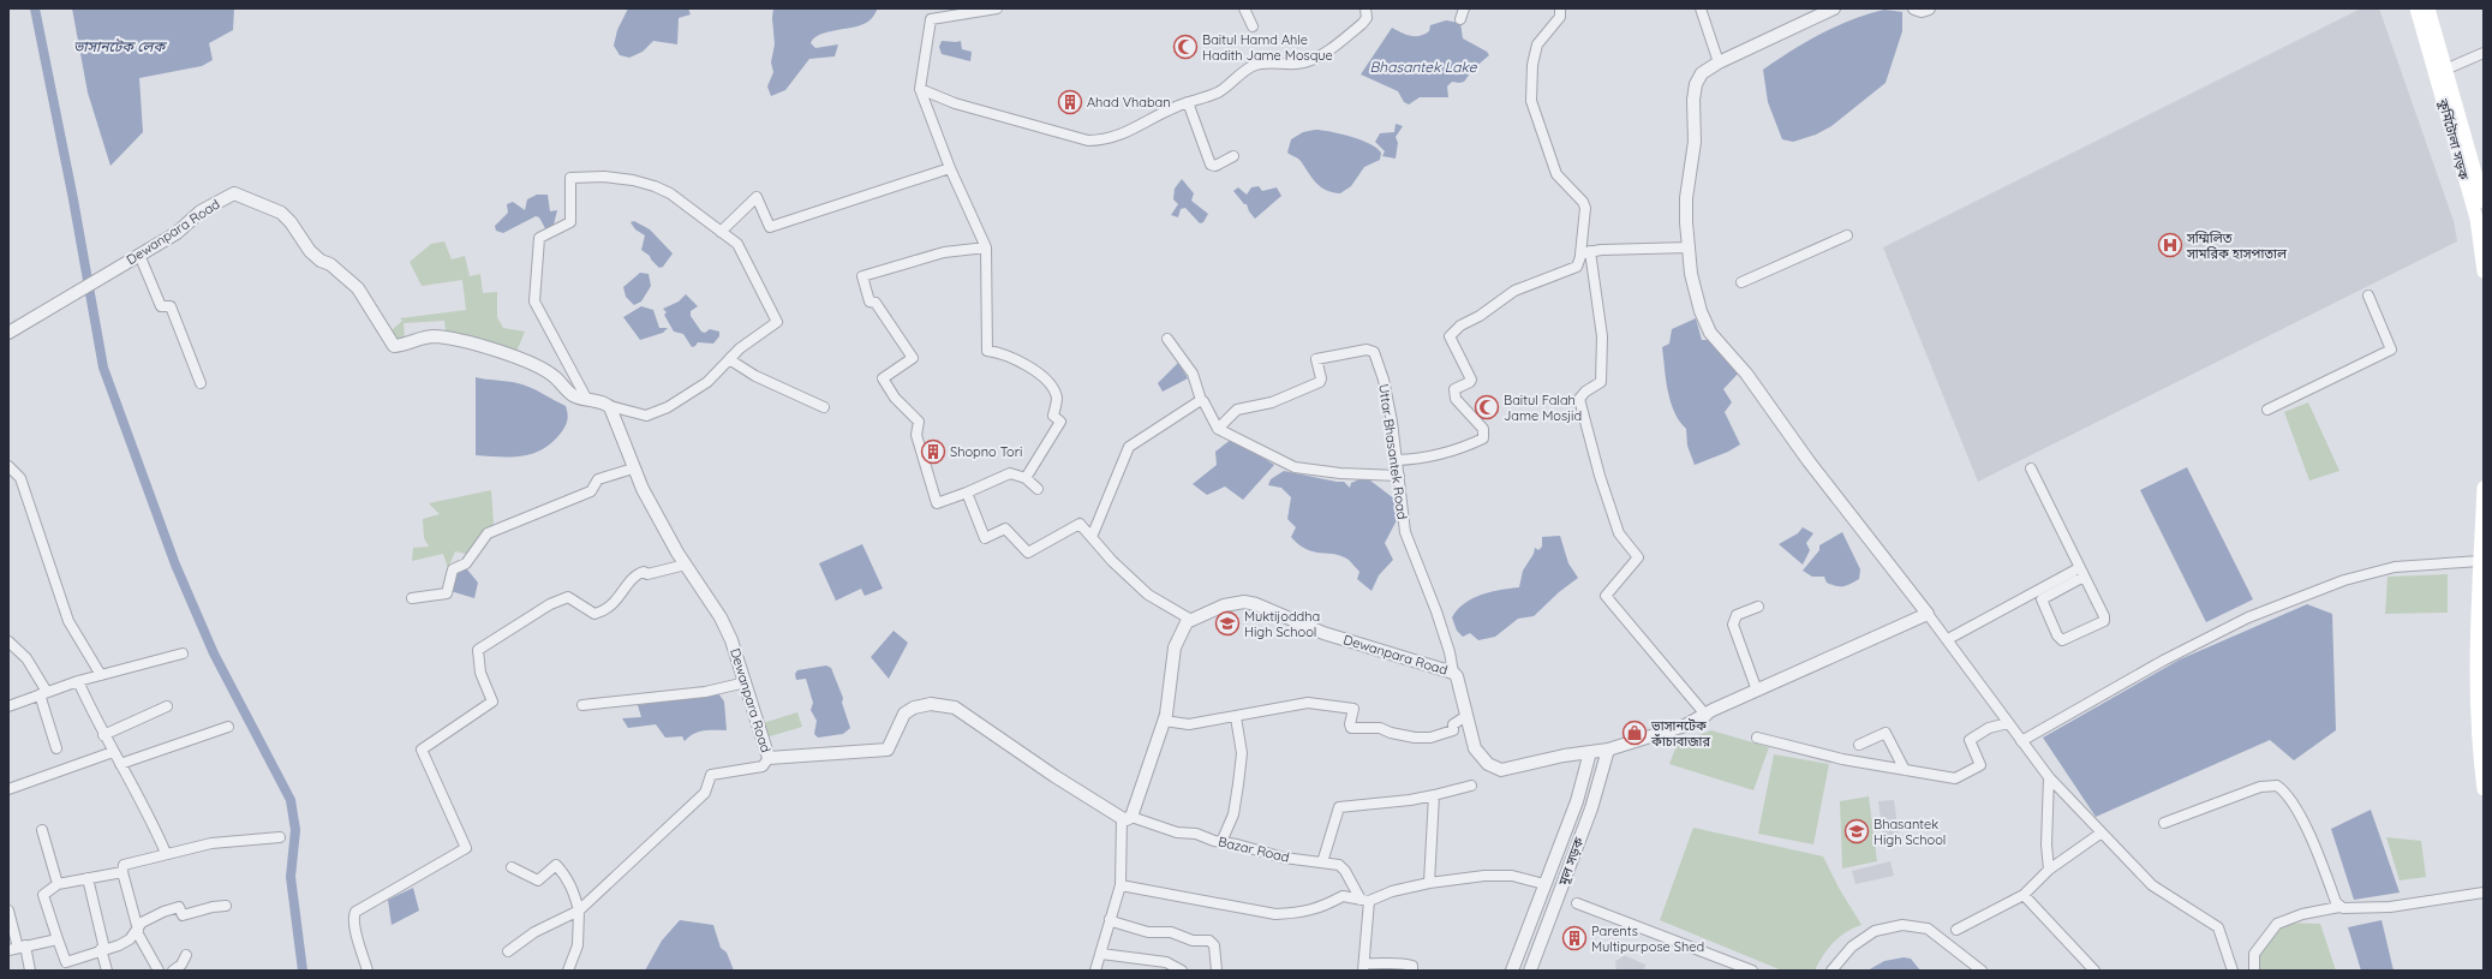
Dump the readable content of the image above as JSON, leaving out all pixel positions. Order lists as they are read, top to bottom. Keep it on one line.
{"streets":{"main road":["কুর্মিটোলা সড়ক"],"street":["Dewanpara Road","Uttar Bhasantek Road","Bazar Road","মূল সড়ক"]},"crossings":[["Dewanpara Road","Uttar Bhasantek Road"],["Dewanpara Road","Bazar Road"],["Dewanpara Road","মূল সড়ক"]],"water":["ভাসানটেক লেক","Bhasantek Lake"],"places":{"mosque":["Baitul Hamd Ahle Hadith Jame Mosque","Baitul Falah Jame Mosjid"],"building":["Ahad Vhaban","Shopno Tori","Parents Multipurpose Shed"],"hospital":["সম্মিলিত সামরিক হাসপাতাল"],"school or university":["Muktijoddha High School","Bhasantek High School"],"shop":["ভাসানটেক কাঁচাবাজার"]}}
